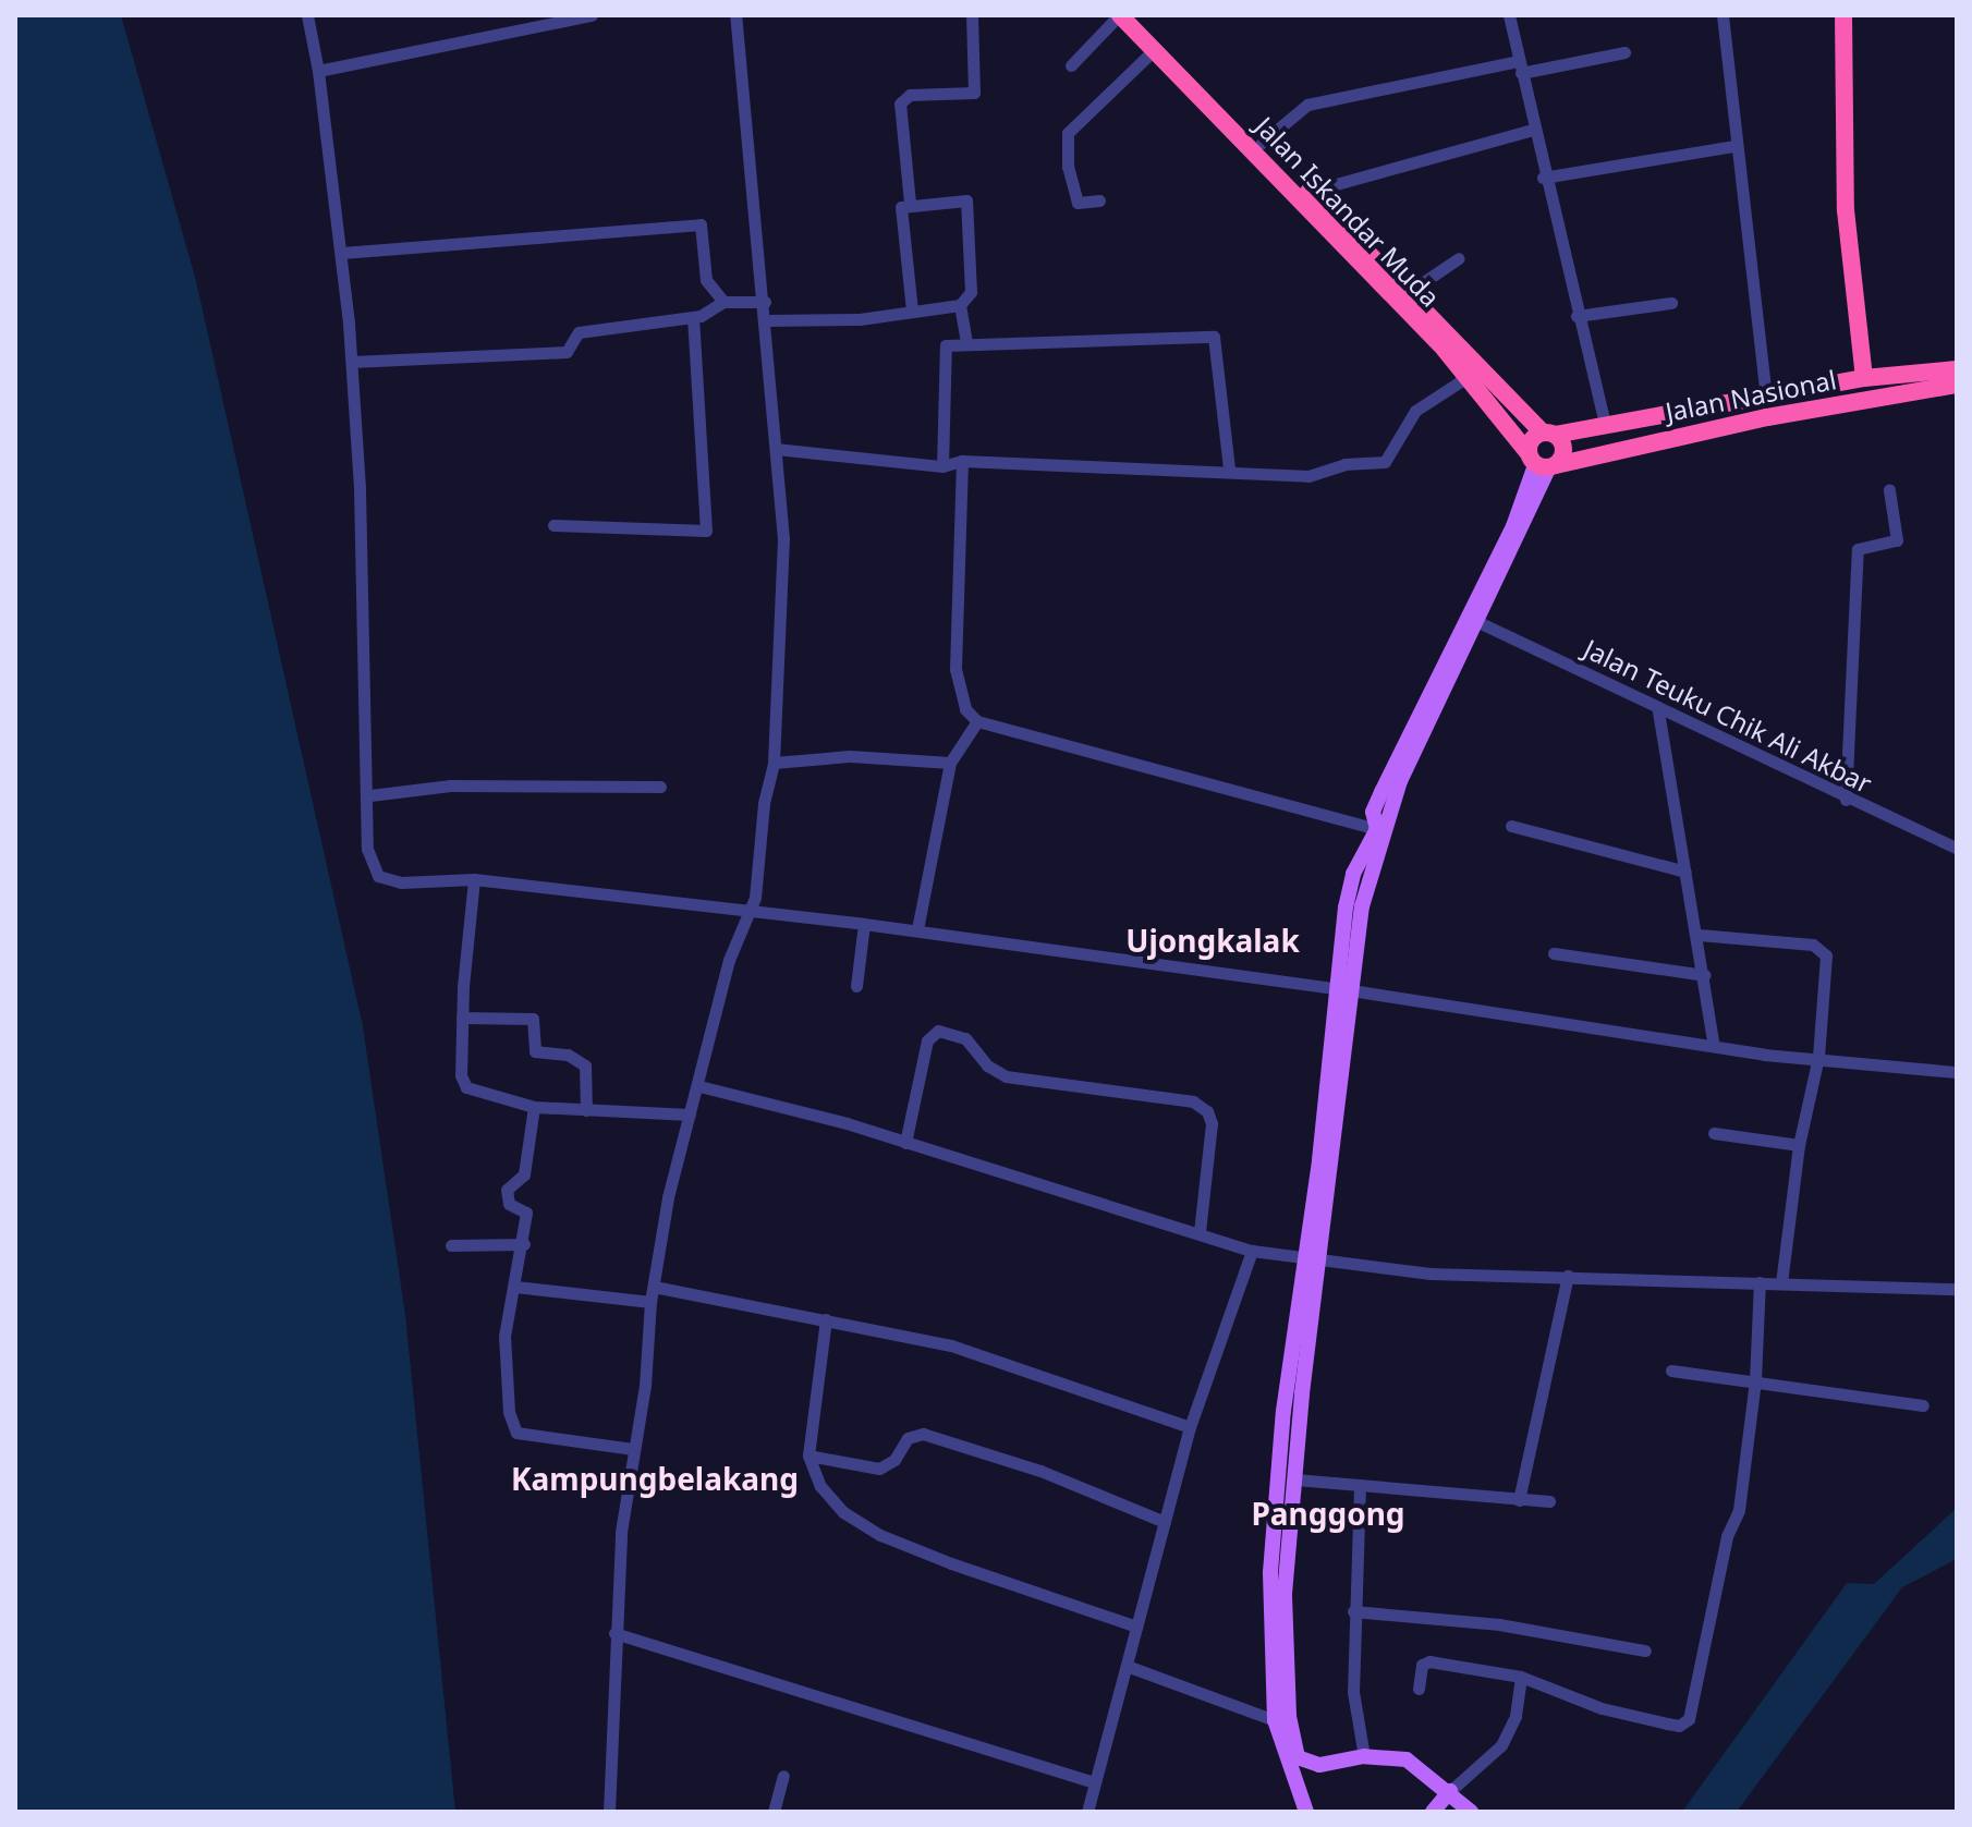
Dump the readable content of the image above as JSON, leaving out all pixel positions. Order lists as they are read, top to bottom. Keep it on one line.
{"streets":{"highway":["Jalan Iskandar Muda","Jalan Nasional"],"street":["Jalan Teuku Chik Ali Akbar"]},"crossings":[["Jalan Iskandar Muda","Jalan Nasional"]],"districts":["Ujongkalak","Kampungbelakang","Panggong"]}
